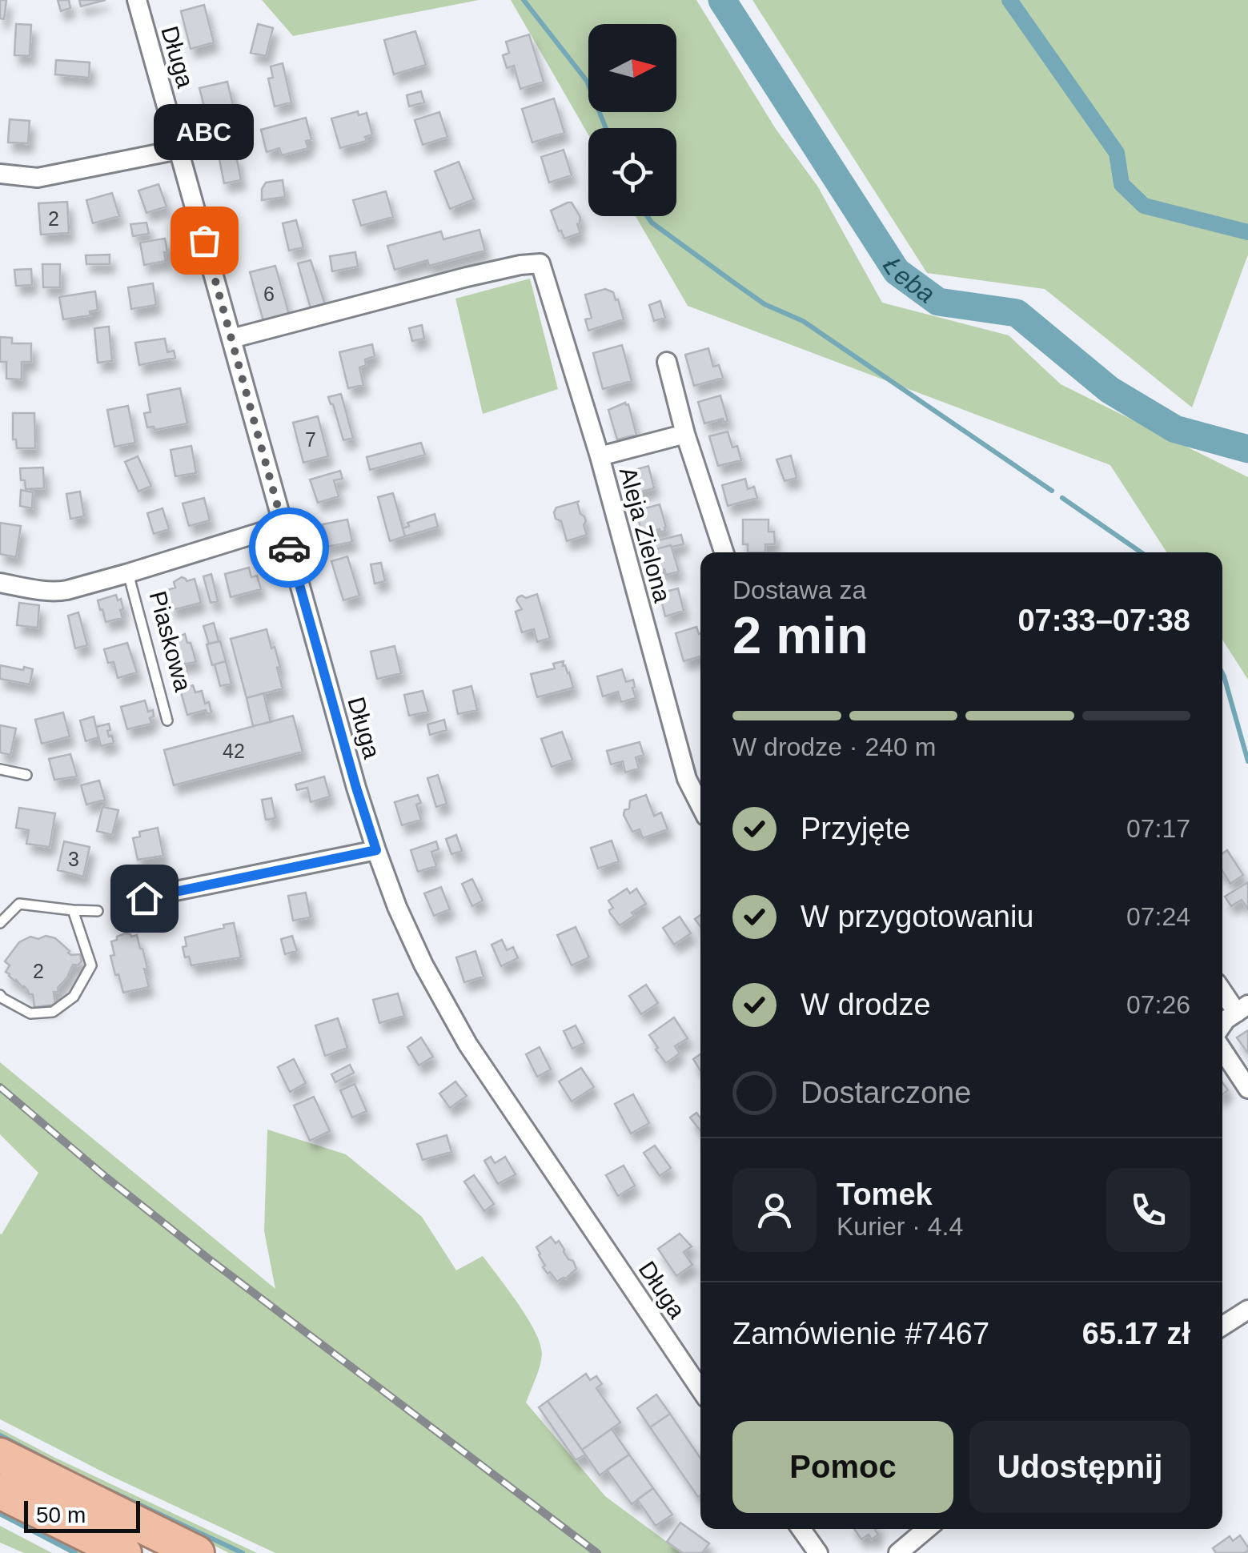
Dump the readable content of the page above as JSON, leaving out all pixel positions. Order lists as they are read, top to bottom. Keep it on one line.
{"streets":{"street":["Długa","Aleja Zielona","Piaskowa"]},"crossings":[["Długa","Aleja Zielona"],["Długa","Piaskowa"]],"water":["Łeba"],"places":["ABC"],"house_numbers":["2","6","7","42","3","2"],"scale_bar":"50 m","north":"right","page":{"bubble":"ABC","heading":["2 min","Dostawa za","07:33–07:38"],"panel":["Tomek","Kurier · 4.4","Zamówienie #7467","65.17 zł"],"bar":"W drodze · 240 m","list":[["Przyjęte","07:17"],["W przygotowaniu","07:24"],["W drodze","07:26"],"Dostarczone"],"buttons":["Pomoc","Udostępnij"],"scale":"50 m"}}
